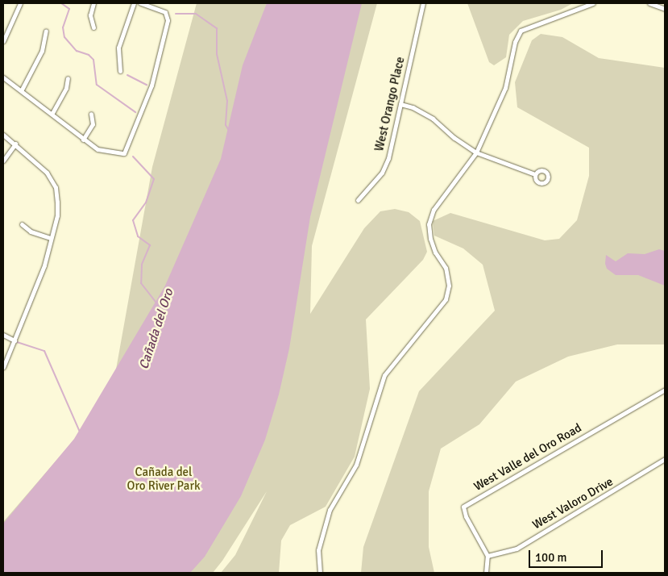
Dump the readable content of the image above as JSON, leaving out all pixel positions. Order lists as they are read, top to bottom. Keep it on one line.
{"streets":{"street":["West Orango Place","West Valle del Oro Road","West Valoro Drive"]},"crossings":[["West Valle del Oro Road","West Valoro Drive"]],"water":["Cañada del Oro"],"parks":["Cañada del Oro River Park"],"scale_bar":"100 m"}
